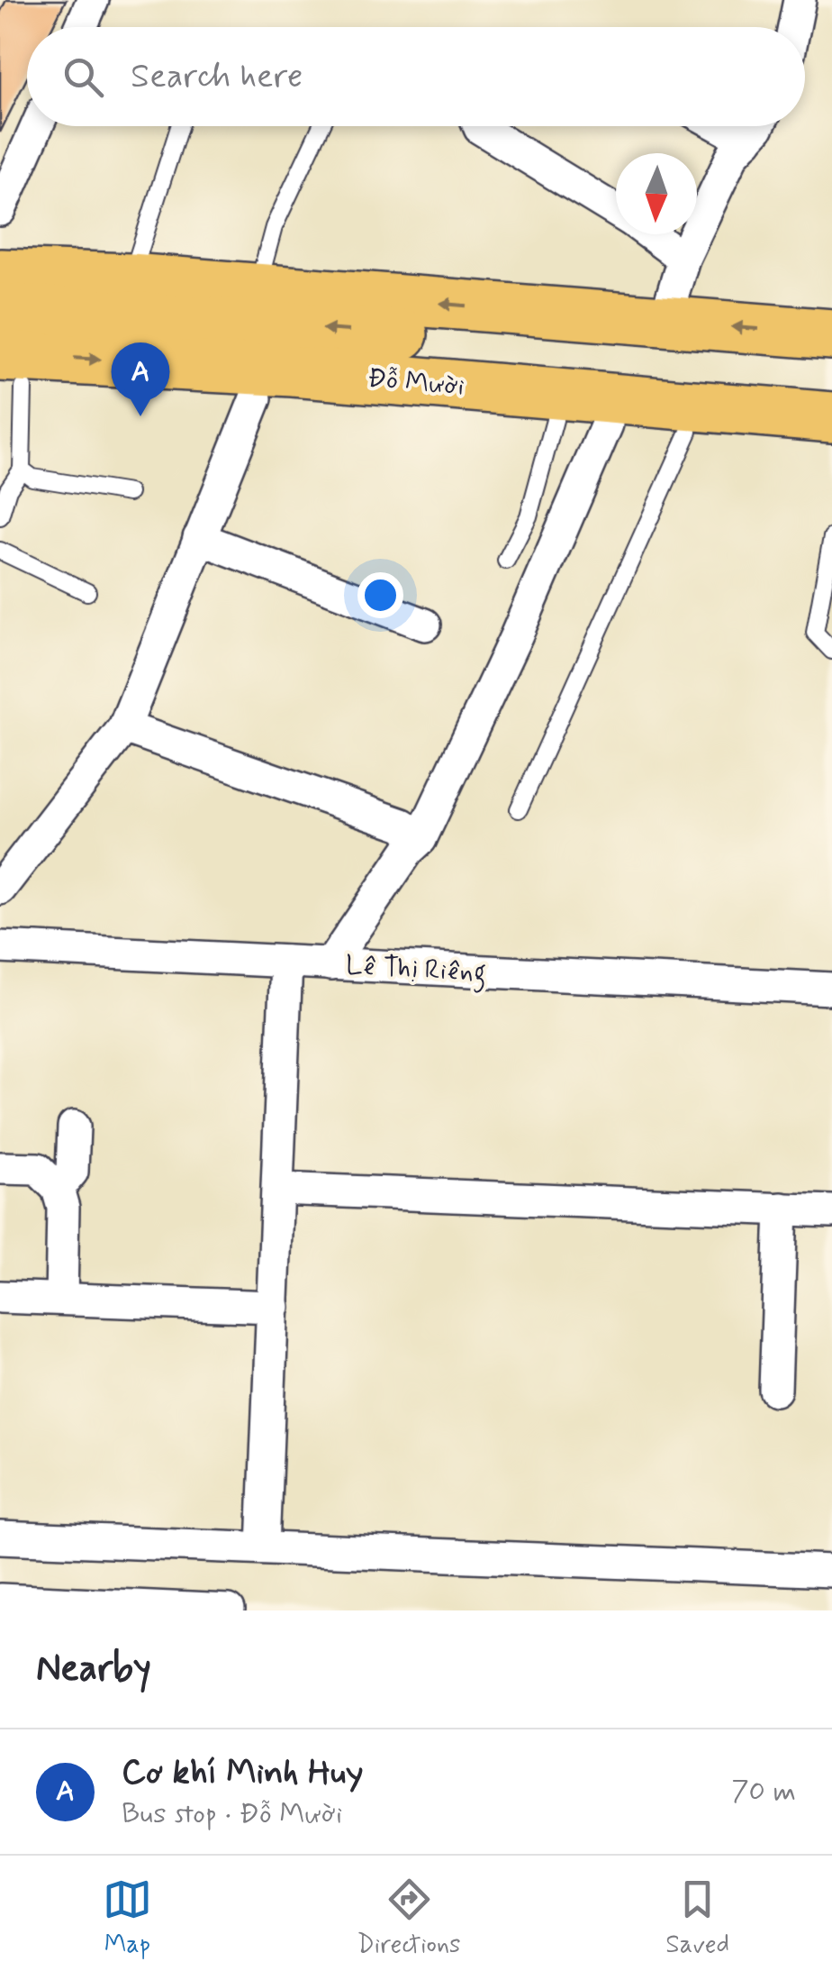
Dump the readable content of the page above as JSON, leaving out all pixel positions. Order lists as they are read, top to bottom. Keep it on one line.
{"streets":{"highway":["Đỗ Mười"],"street":["Lê Thị Riêng"]},"north":"bottom","page":{"search":"Search here","pins":"A","heading":"Nearby","list":[{"mark":"A","name":"Cơ khí Minh Huy","note":"Bus stop · Đỗ Mười","value":"70 m"}],"nav":["Map","Directions","Saved"]}}
